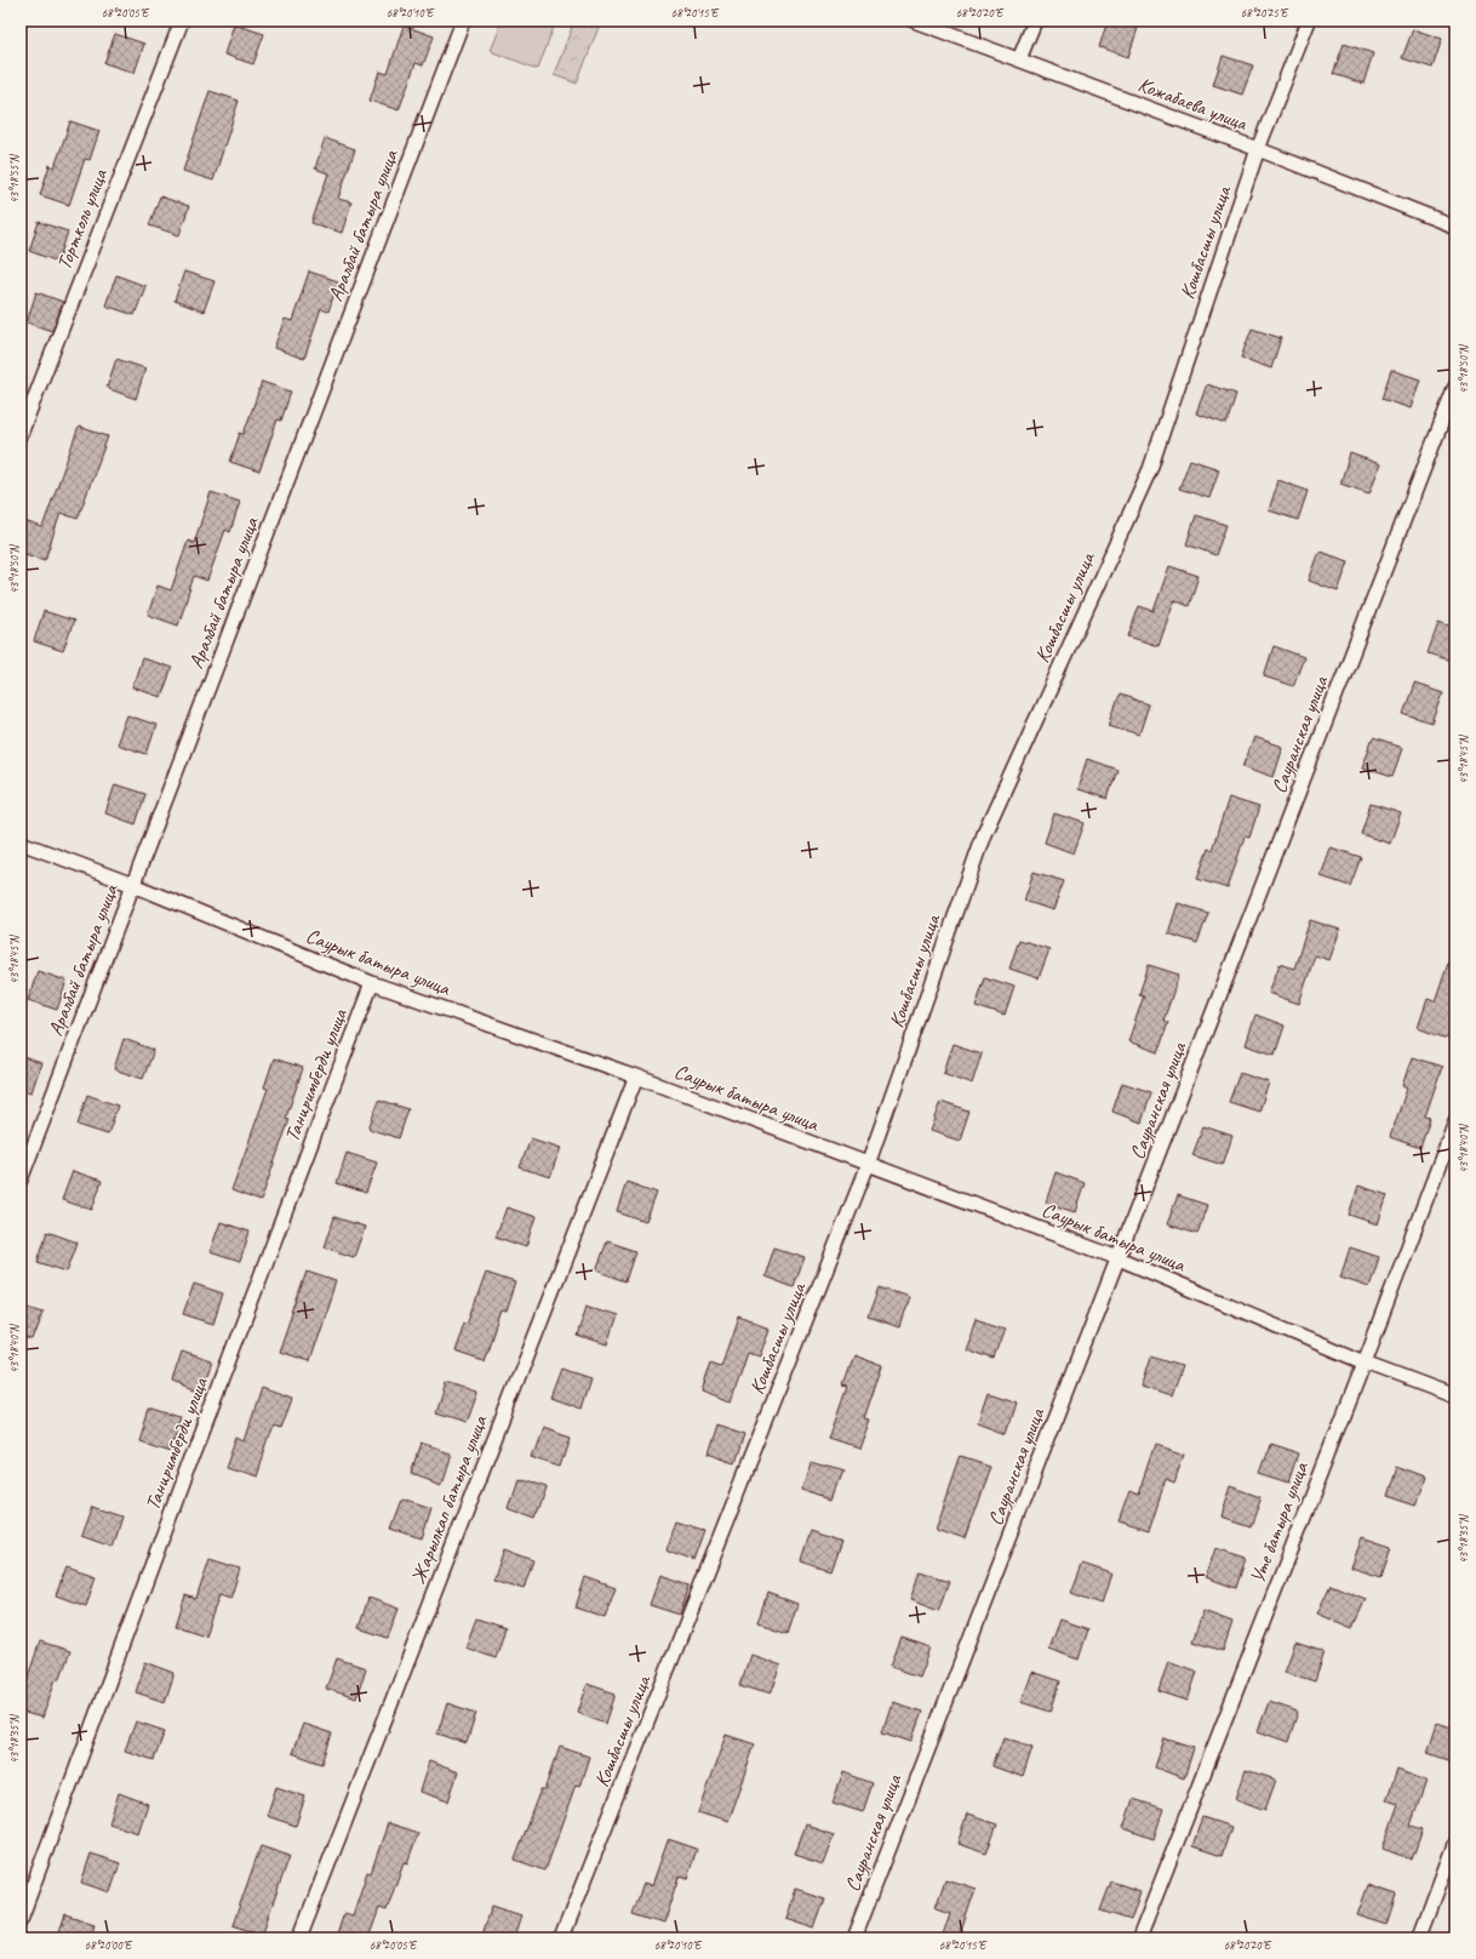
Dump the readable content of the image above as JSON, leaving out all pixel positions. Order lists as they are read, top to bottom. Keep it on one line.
{"streets":{"street":["Кожабаева улица","Тортколь улица","Аралбай батыра улица","Кошбасшы улица","Сауранская улица","Саурык батыра улица","Таниримберди улица","Жарылкап батыра улица","Уте батыра улица"]},"crossings":[["Кожабаева улица","Кошбасшы улица"],["Аралбай батыра улица","Саурык батыра улица"],["Кошбасшы улица","Саурык батыра улица"],["Сауранская улица","Саурык батыра улица"],["Саурык батыра улица","Таниримберди улица"],["Саурык батыра улица","Жарылкап батыра улица"],["Саурык батыра улица","Уте батыра улица"]],"coordinates":["68°20'05\"E","68°20'10\"E","68°20'15\"E","68°20'20\"E","68°20'25\"E","43°18'55\"N","43°18'50\"N","43°18'45\"N","43°18'40\"N","43°18'35\"N","68°20'00\"E"]}
